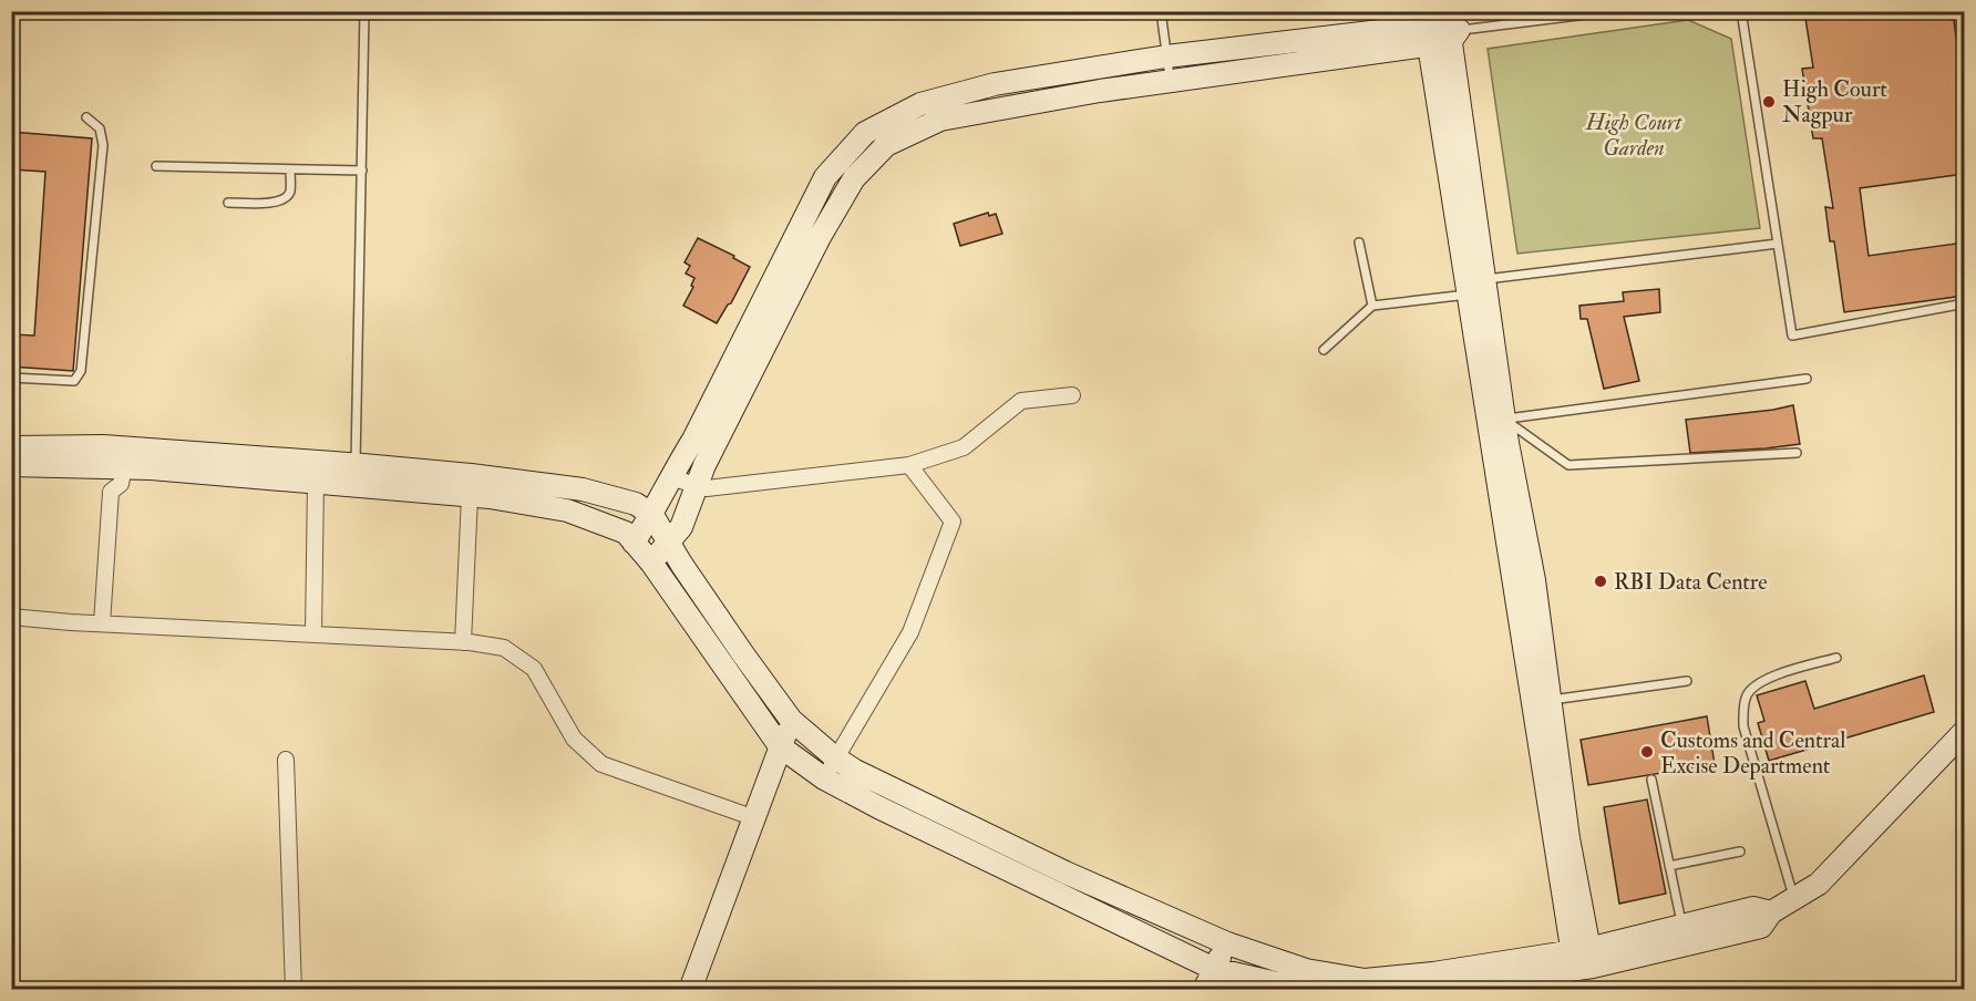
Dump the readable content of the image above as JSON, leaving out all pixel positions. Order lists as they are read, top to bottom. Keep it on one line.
{"parks":["High Court Garden"],"places":["High Court Nagpur","RBI Data Centre","Customs and Central Excise Department"]}
